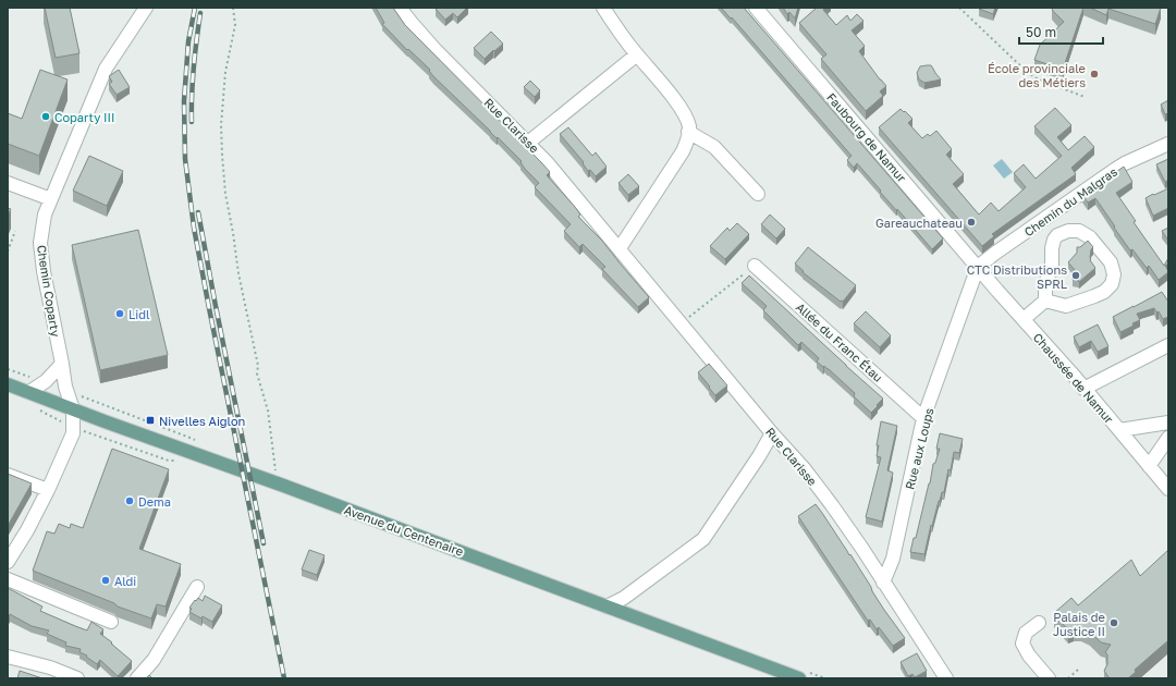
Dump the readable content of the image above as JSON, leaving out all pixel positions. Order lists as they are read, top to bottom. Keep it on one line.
{"streets":{"main road":["Avenue du Centenaire"],"street":["Rue Clarisse","Faubourg de Namur","Chemin du Malgras","Chemin Coparty","Allée du Franc Étau","Chaussée de Namur","Rue aux Loups"]},"crossings":[["Rue Clarisse","Rue aux Loups"],["Faubourg de Namur","Chemin du Malgras"],["Faubourg de Namur","Chaussée de Namur"],["Faubourg de Namur","Rue aux Loups"],["Chemin du Malgras","Chaussée de Namur"],["Chemin du Malgras","Rue aux Loups"],["Chemin Coparty","Avenue du Centenaire"],["Allée du Franc Étau","Rue aux Loups"],["Chaussée de Namur","Rue aux Loups"]],"places":{"other":["École provinciale des Métiers","Coparty III","Gareauchateau","CTC Distributions SPRL","Lidl","Dema","Aldi","Palais de Justice II"],"transit":["Nivelles Aiglon"]},"scale_bar":"50 m"}
